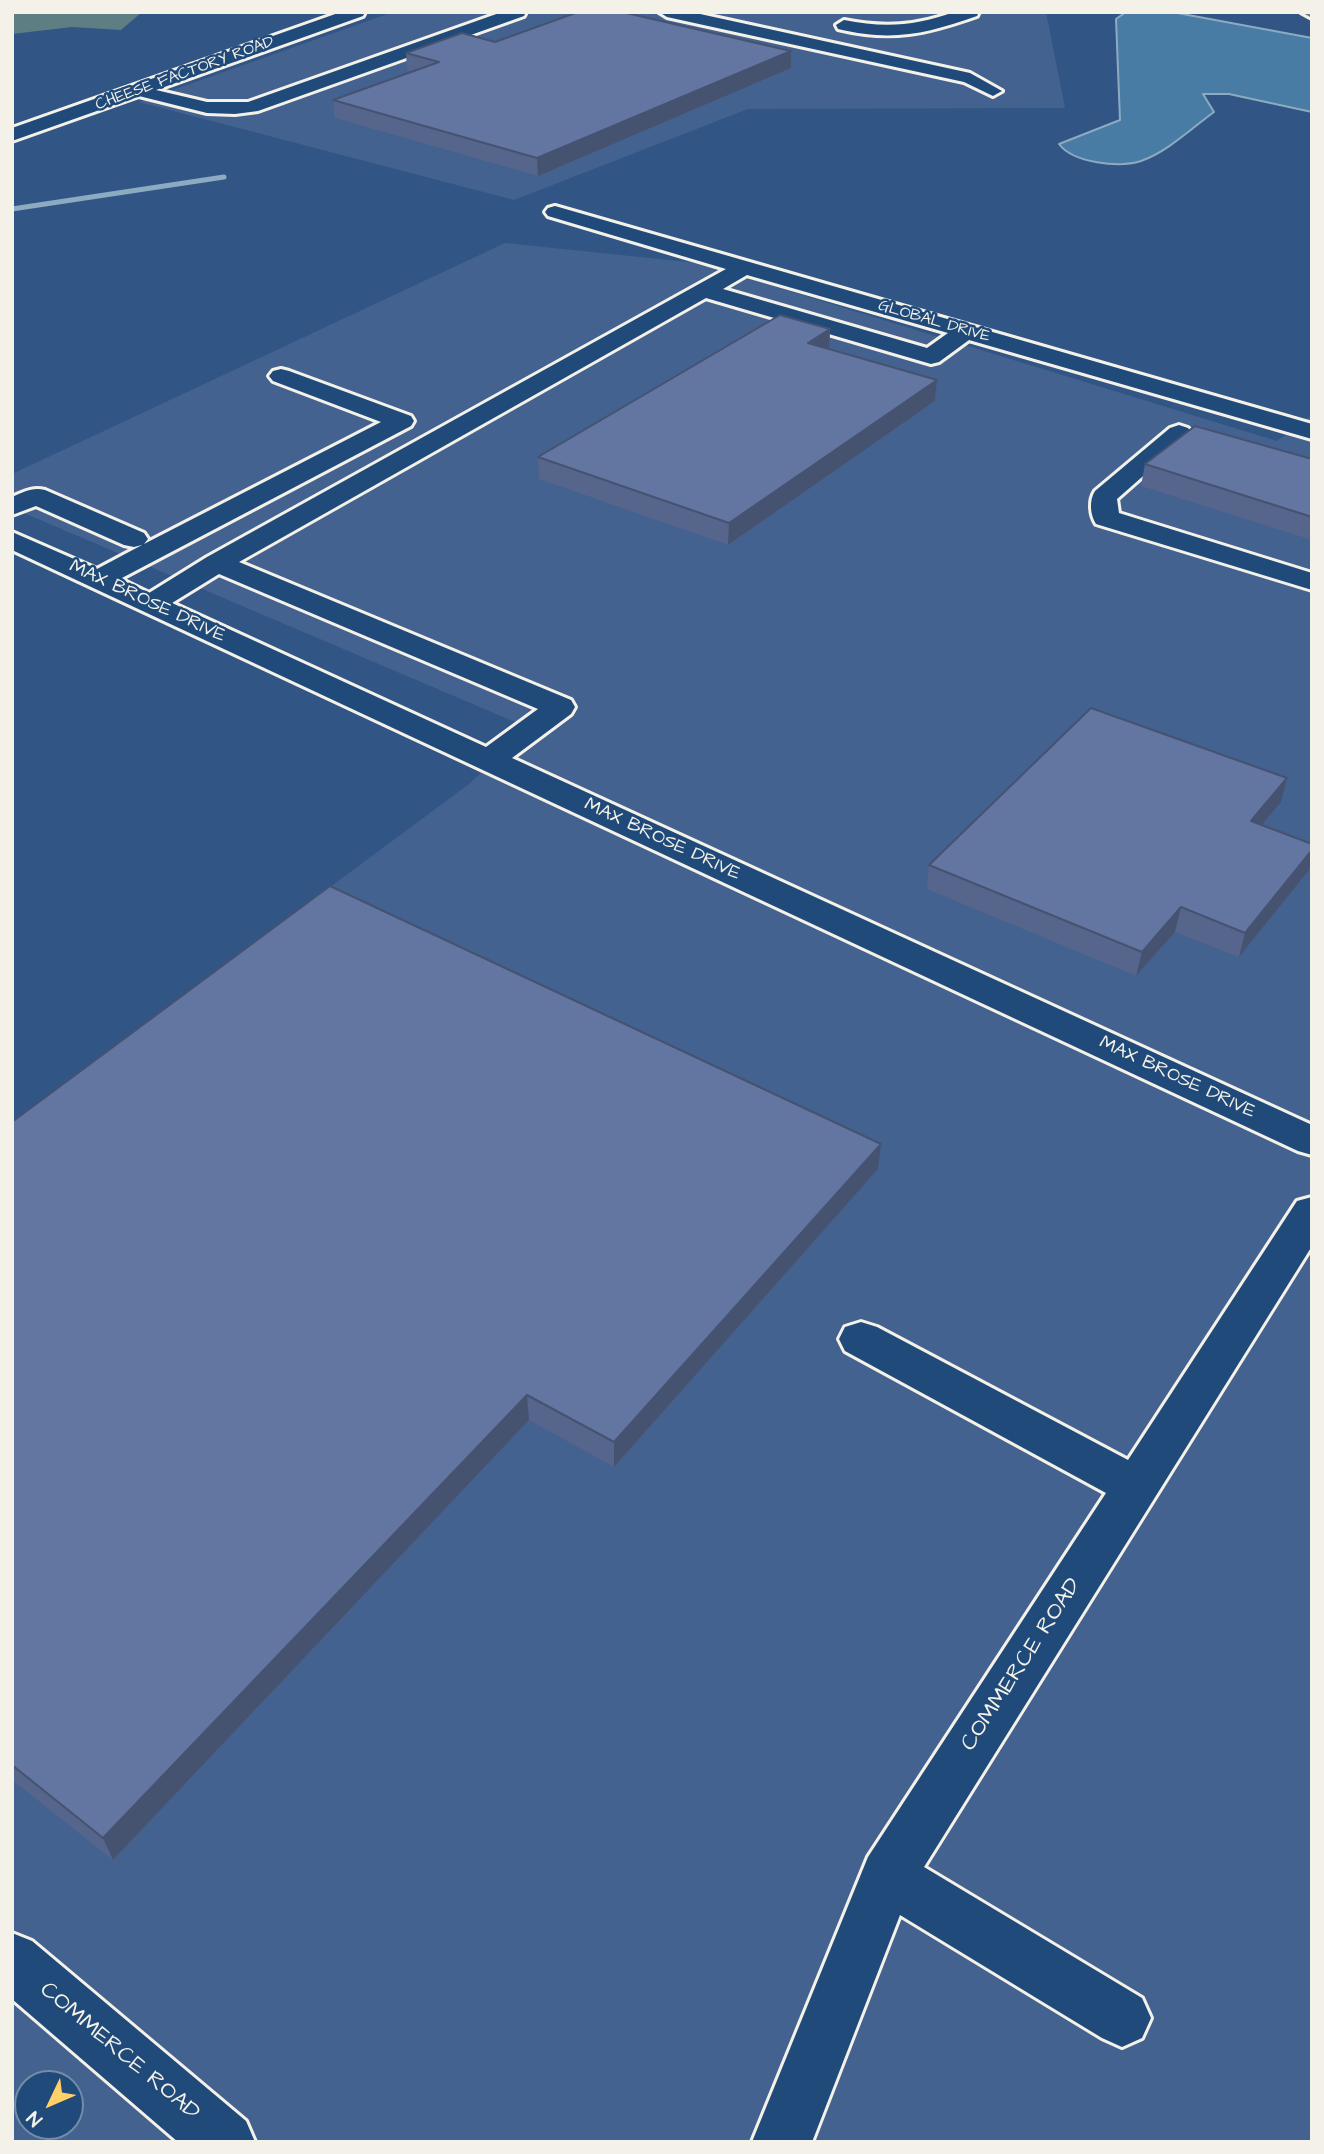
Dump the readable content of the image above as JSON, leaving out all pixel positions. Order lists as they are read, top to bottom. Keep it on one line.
{"streets":{"street":["CHEESE FACTORY ROAD","GLOBAL DRIVE","MAX BROSE DRIVE","COMMERCE ROAD"]},"north":"bottom left"}
